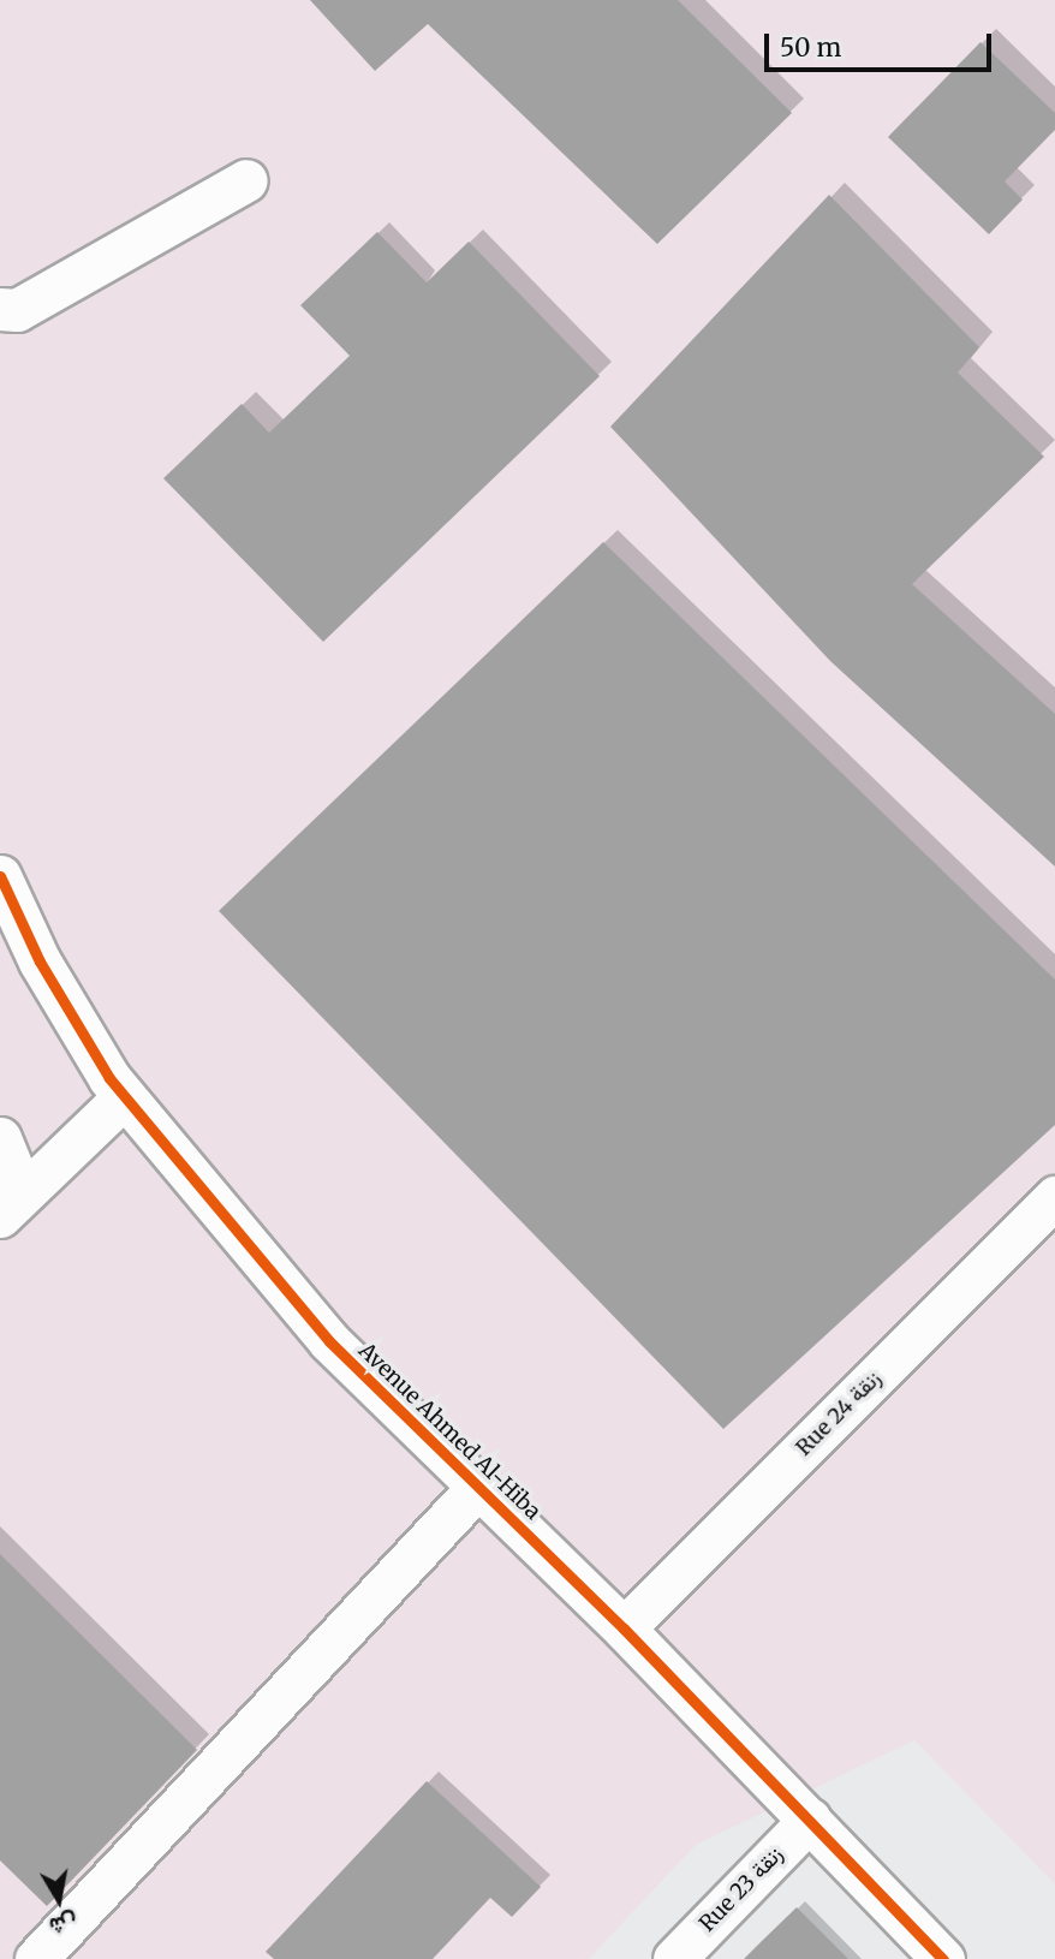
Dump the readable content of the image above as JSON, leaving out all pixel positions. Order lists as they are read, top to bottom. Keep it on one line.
{"streets":{"street":["Rue 24 زنقة","Avenue Ahmed Al-Hiba","Rue 23 زنقة"]},"crossings":[["Rue 24 زنقة","Avenue Ahmed Al-Hiba"],["Avenue Ahmed Al-Hiba","Rue 23 زنقة"]],"scale_bar":"50 m","north":"bottom"}
